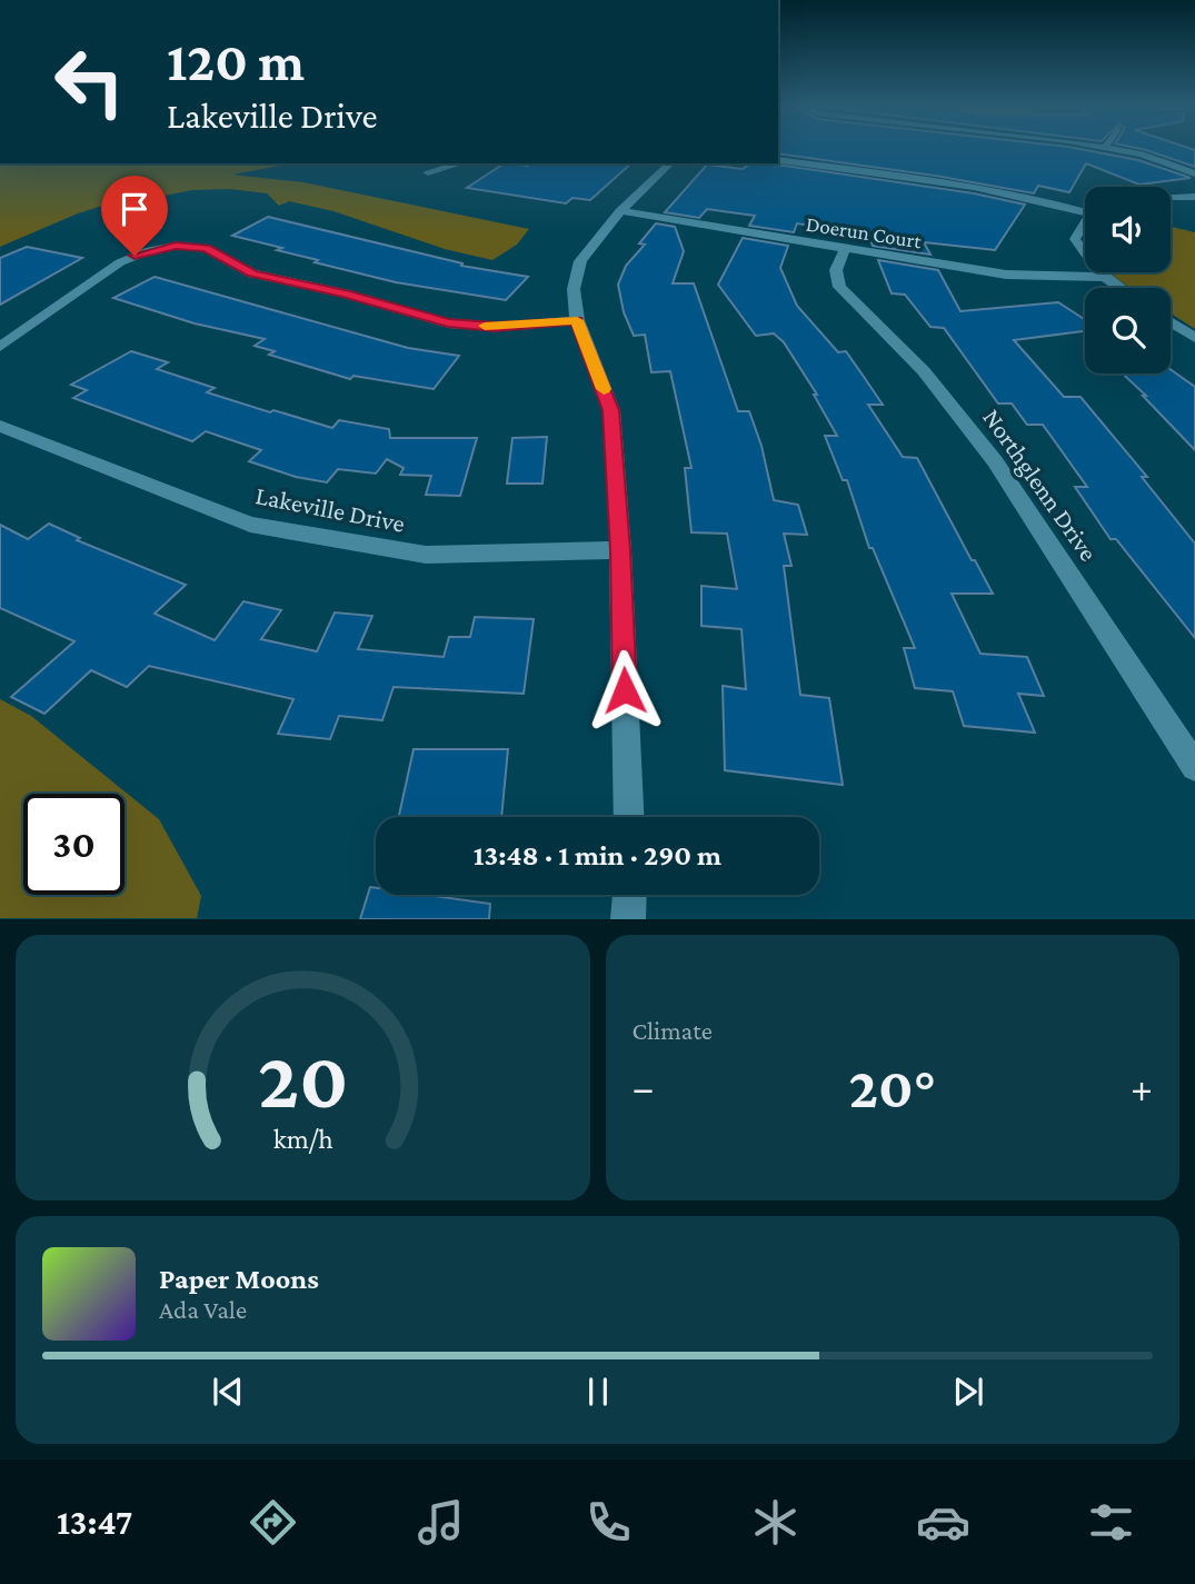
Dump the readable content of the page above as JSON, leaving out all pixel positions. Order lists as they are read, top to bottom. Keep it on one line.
{"streets":{"street":["Doerun Court","Northglenn Drive","Lakeville Drive"]},"crossings":[["Doerun Court","Northglenn Drive"]],"page":{"turn":["120 m","Lakeville Drive"],"limit":"30","trip":"13:48 · 1 min · 290 m","tile":"Climate","heat":["−","20°","+"],"song":["Paper Moons","Ada Vale"],"tabs":"13:47","gauge":["20","km/h"]}}
